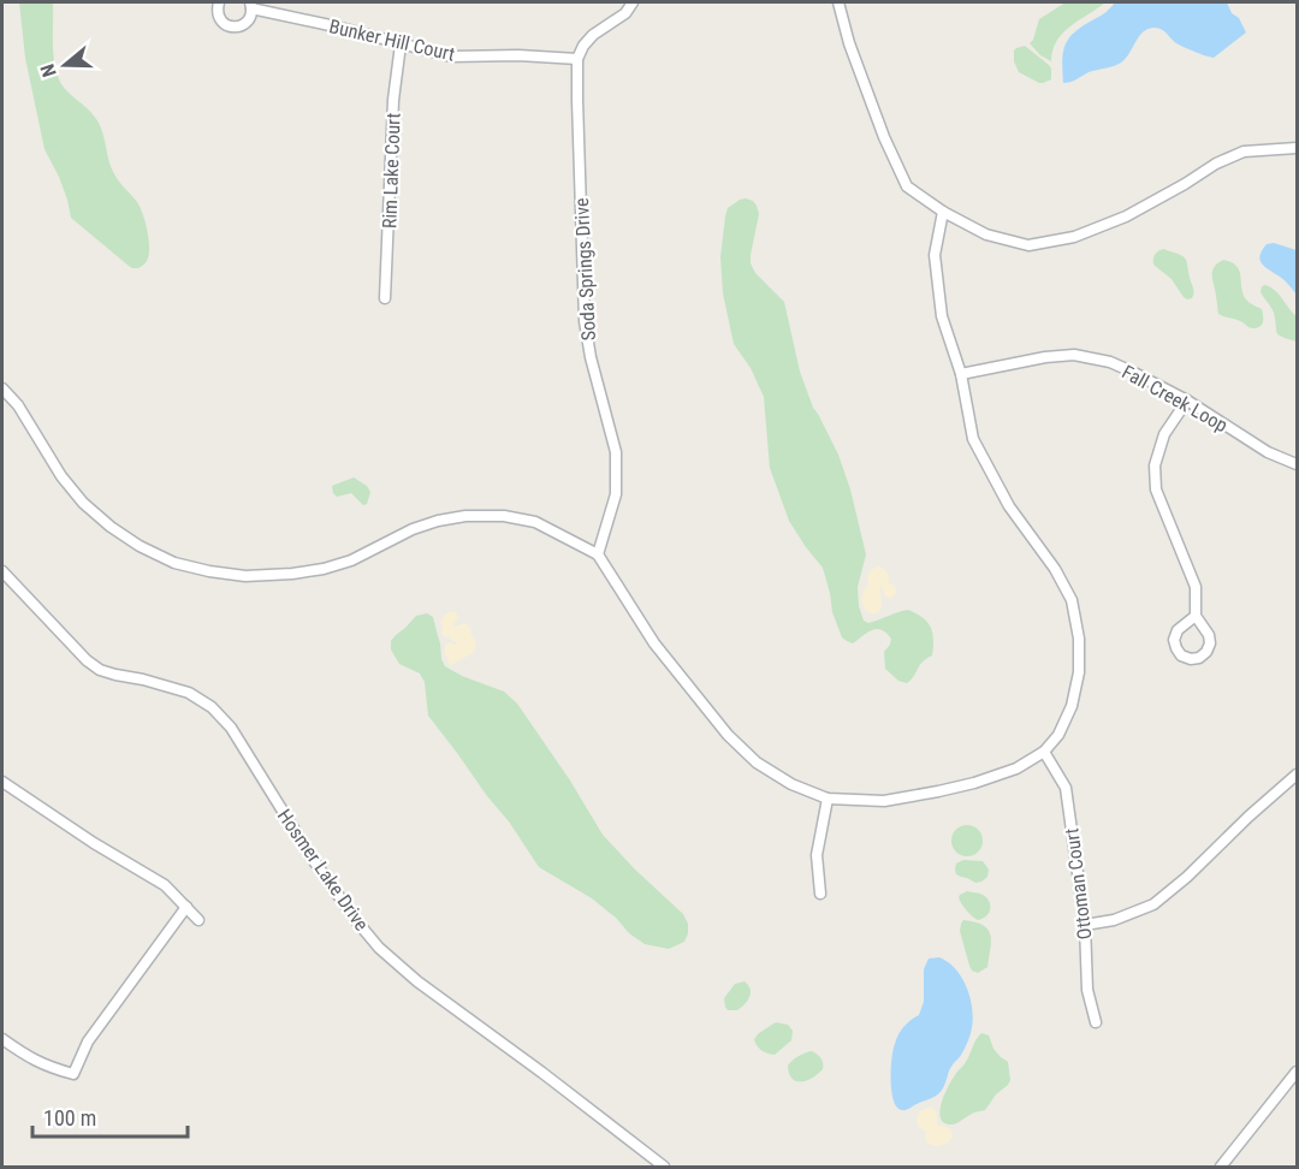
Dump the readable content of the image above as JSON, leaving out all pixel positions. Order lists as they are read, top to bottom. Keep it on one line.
{"streets":{"street":["Bunker Hill Court","Rim Lake Court","Soda Springs Drive","Fall Creek Loop","Hosmer Lake Drive","Ottoman Court"]},"crossings":[["Bunker Hill Court","Rim Lake Court"],["Bunker Hill Court","Soda Springs Drive"]],"scale_bar":"100 m","north":"left"}
